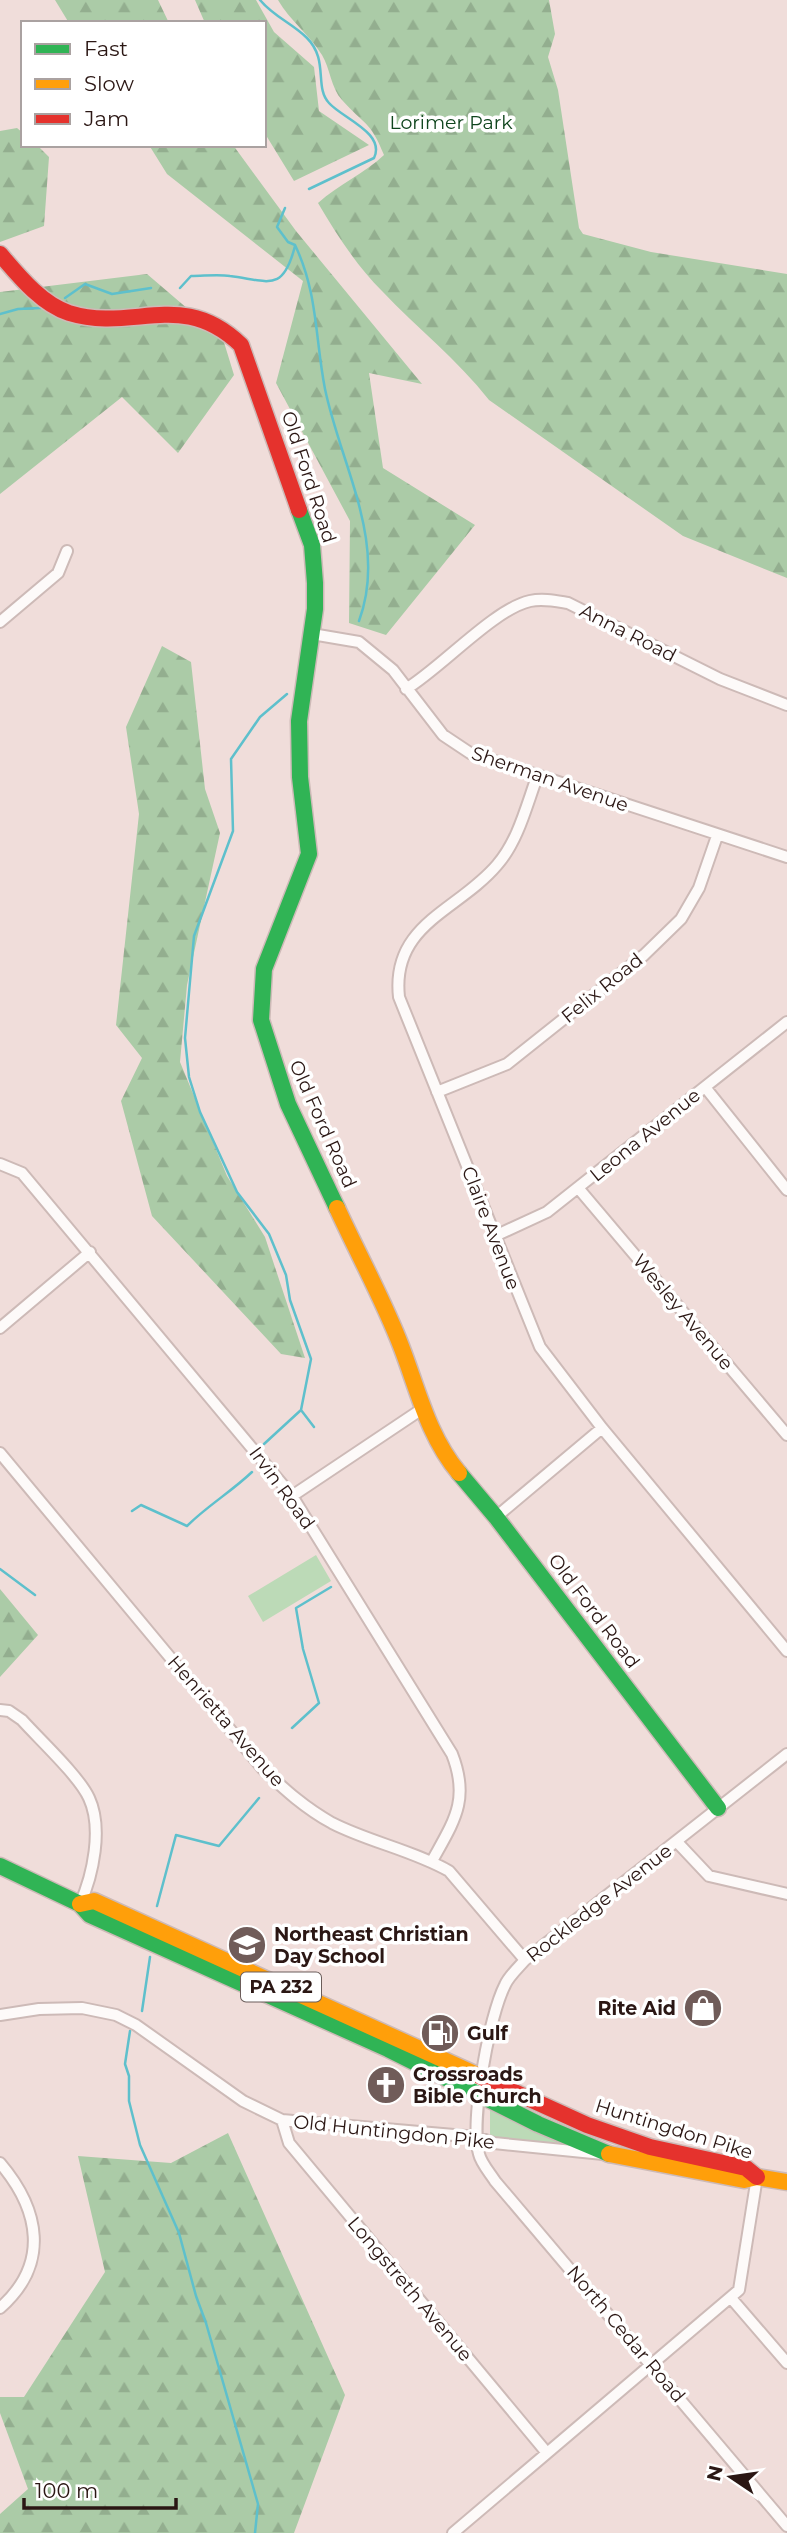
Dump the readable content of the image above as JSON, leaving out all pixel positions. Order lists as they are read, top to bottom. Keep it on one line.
{"streets":{"street":["Old Ford Road","Anna Road","Sherman Avenue","Felix Road","Leona Avenue","Claire Avenue","Wesley Avenue","Irvin Road","Henrietta Avenue","Rockledge Avenue","PA 232","Huntingdon Pike","Old Huntingdon Pike","Longstreth Avenue","North Cedar Road"]},"crossings":[["Old Ford Road","Sherman Avenue"],["Old Ford Road","Rockledge Avenue"],["Anna Road","Sherman Avenue"],["Sherman Avenue","Felix Road"],["Sherman Avenue","Claire Avenue"],["Felix Road","Claire Avenue"],["Leona Avenue","Claire Avenue"],["Leona Avenue","Wesley Avenue"],["Irvin Road","Henrietta Avenue"],["Henrietta Avenue","Rockledge Avenue"],["Rockledge Avenue","Huntingdon Pike"],["Rockledge Avenue","Old Huntingdon Pike"],["Rockledge Avenue","North Cedar Road"],["Huntingdon Pike","Old Huntingdon Pike"],["Old Huntingdon Pike","Longstreth Avenue"],["Old Huntingdon Pike","North Cedar Road"]],"parks":["Lorimer Park"],"places":{"school or university":["Northeast Christian Day School"],"shop":["Rite Aid"],"fuel station":["Gulf"],"church":["Crossroads Bible Church"]},"legend":["Fast","Slow","Jam"],"scale_bar":"100 m","north":"left"}
